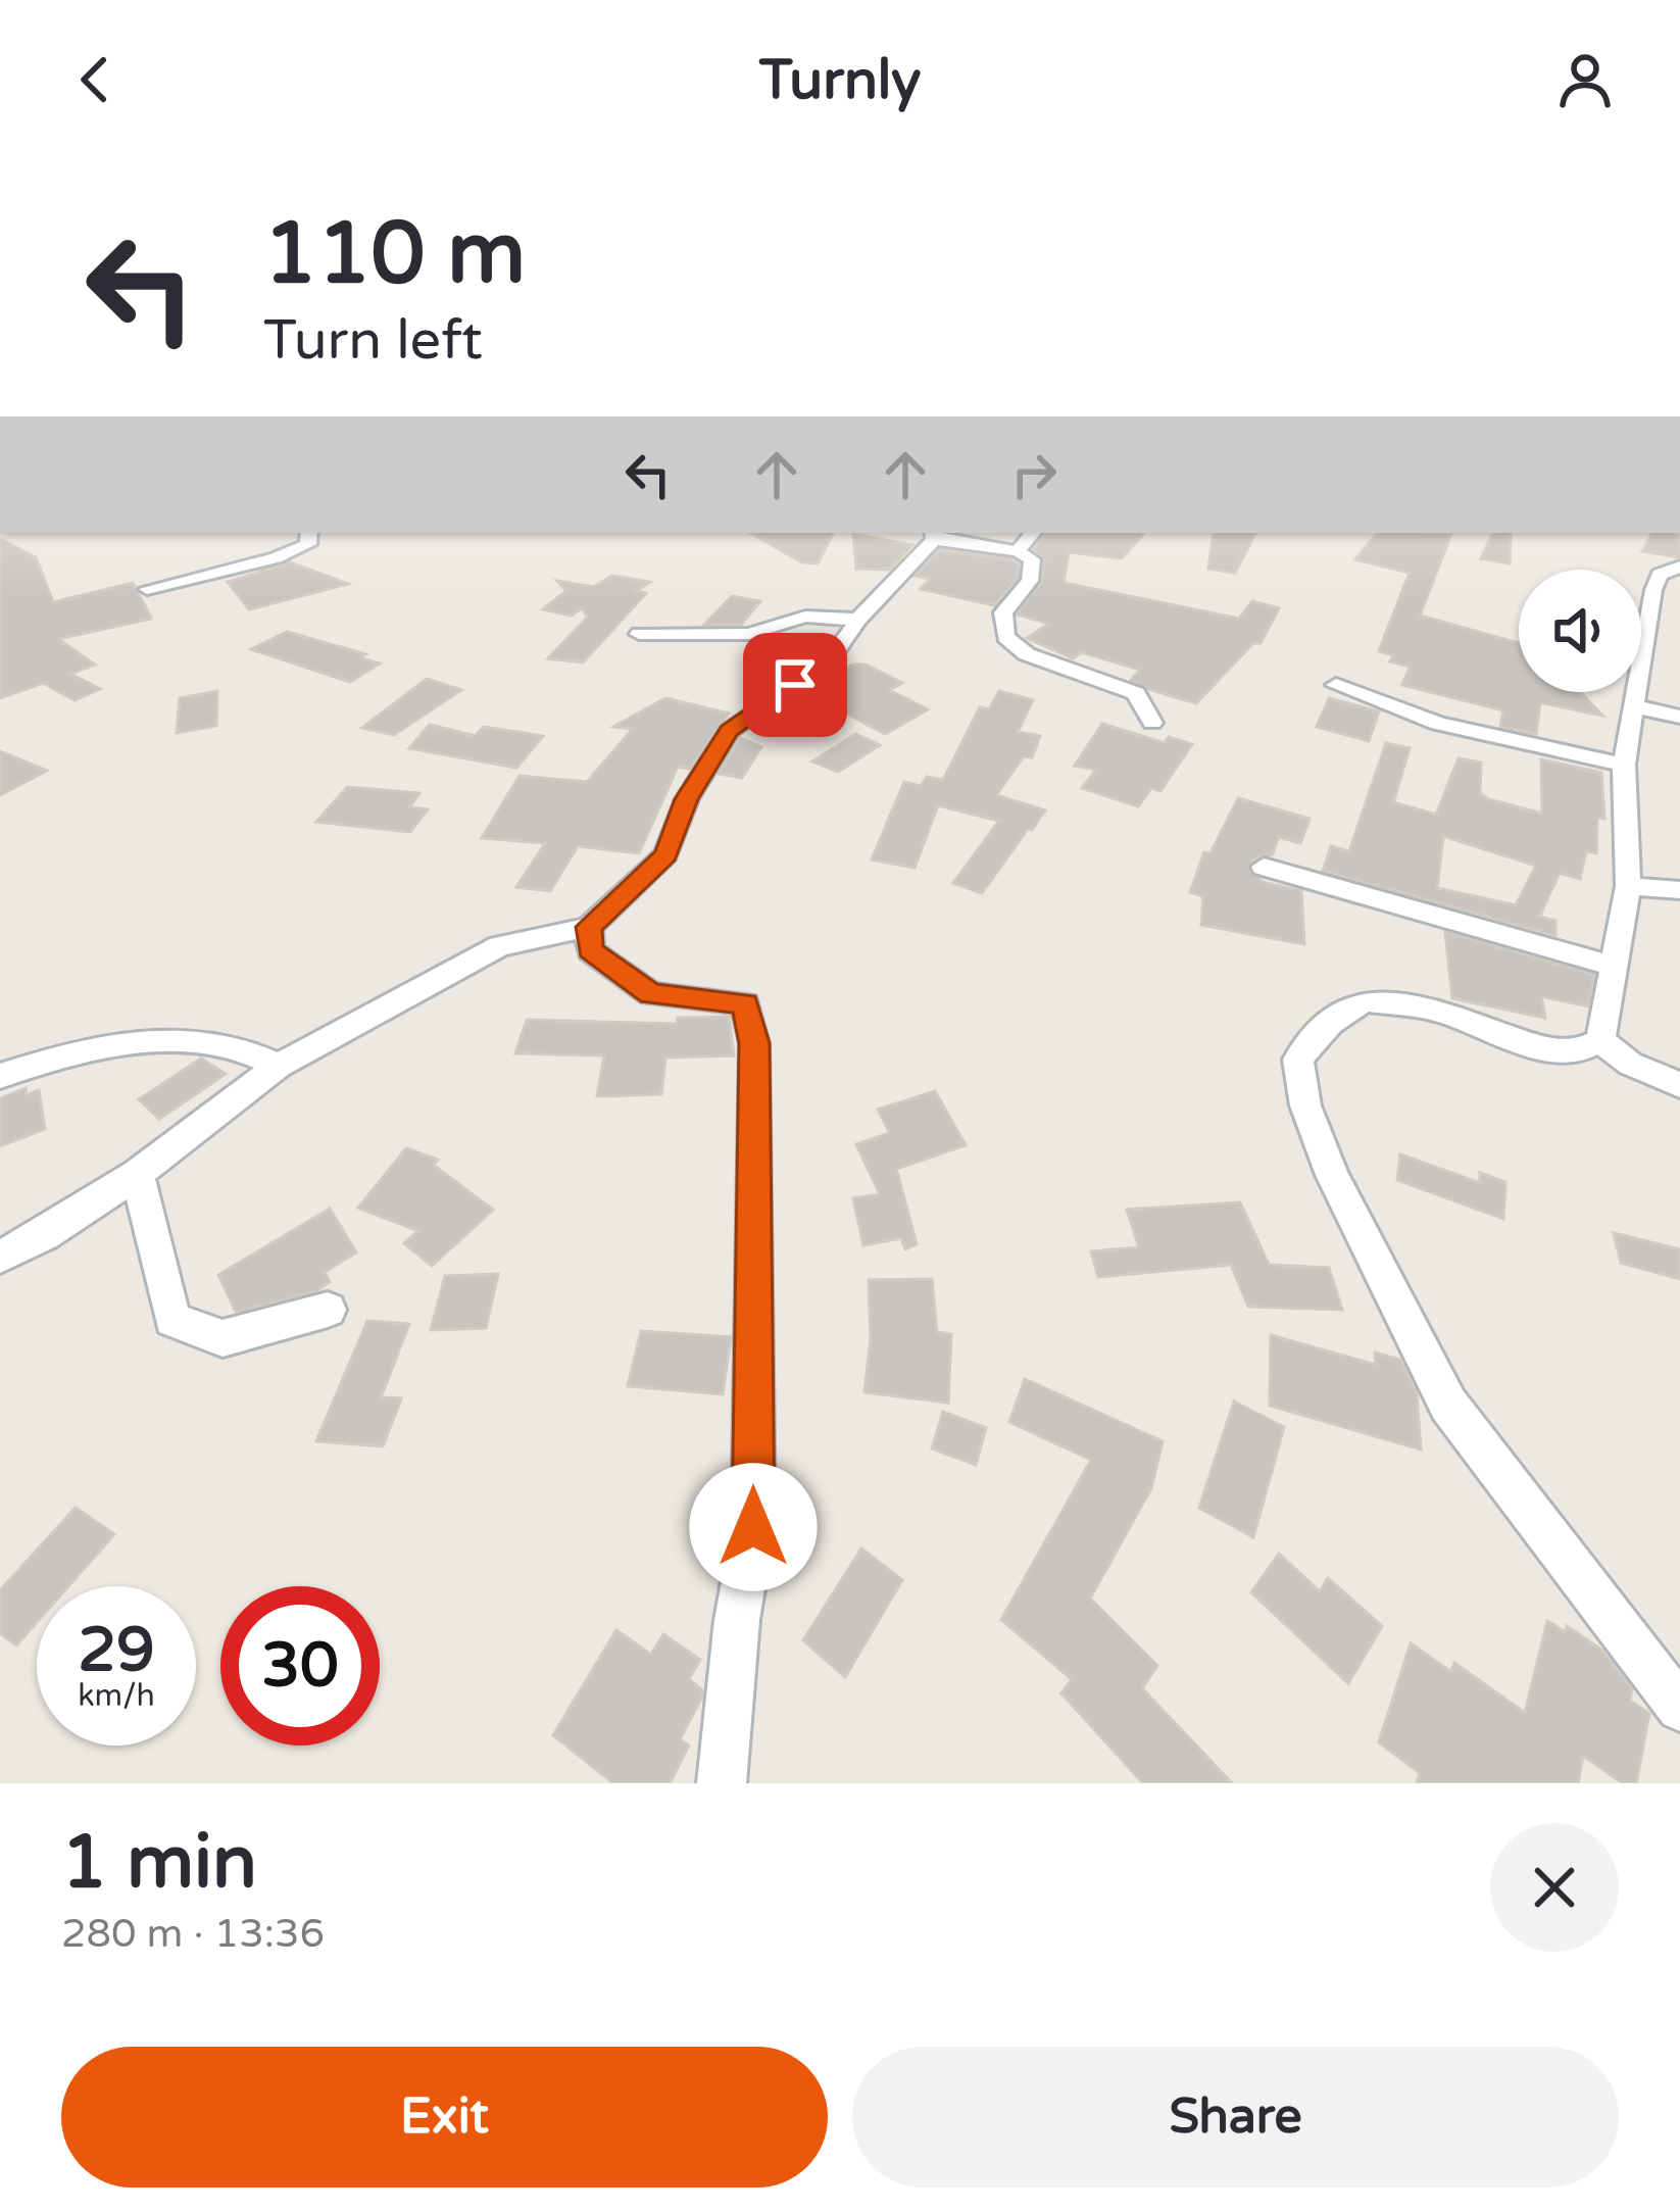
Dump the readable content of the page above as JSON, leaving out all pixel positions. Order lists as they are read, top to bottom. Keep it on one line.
{"page":{"header":"Turnly","turn":["110 m","Turn left"],"speed":"29 km/h","limit":"30","heading":["1 min","280 m · 13:36"],"buttons":["Exit","Share"]}}
